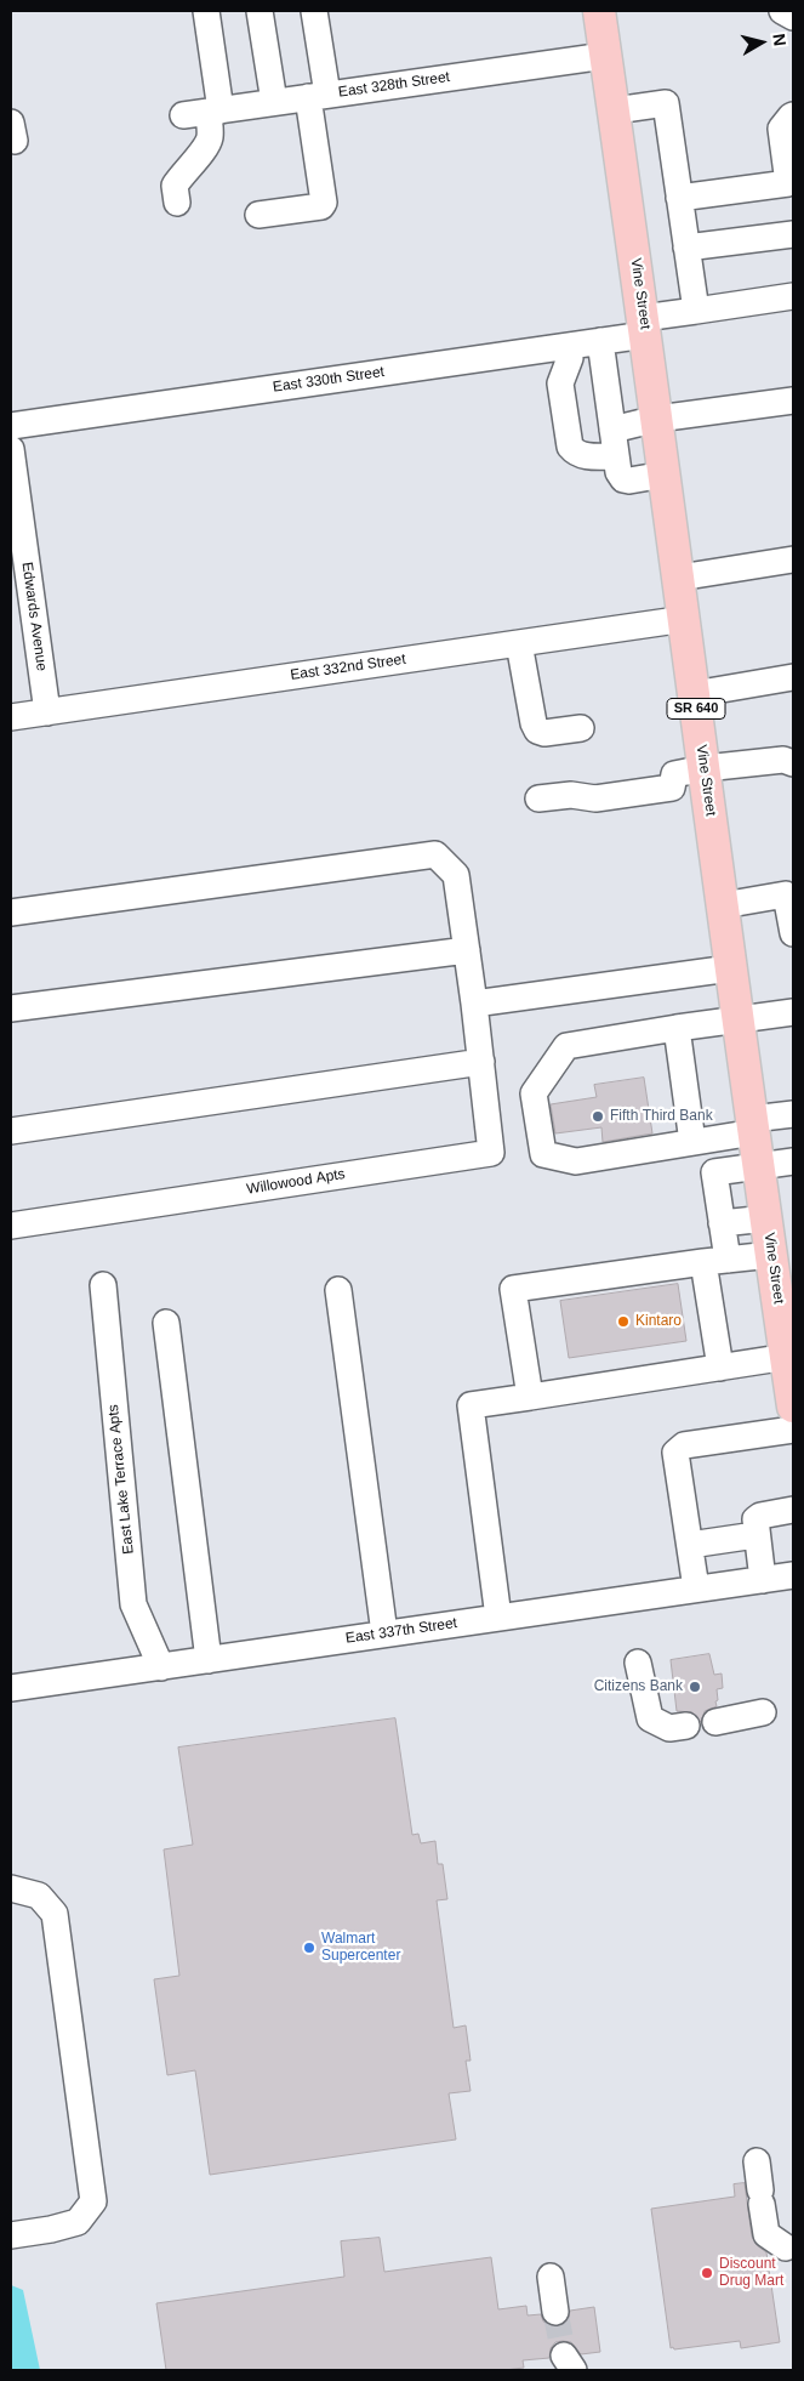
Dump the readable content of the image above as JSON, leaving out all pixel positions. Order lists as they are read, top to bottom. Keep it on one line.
{"streets":{"main road":["Vine Street","SR 640"],"street":["East 328th Street","East 330th Street","Edwards Avenue","East 332nd Street","Willowood Apts","East Lake Terrace Apts","East 337th Street"]},"crossings":[["East 328th Street","Vine Street"],["Vine Street","East 330th Street"],["Vine Street","East 332nd Street"],["Edwards Avenue","East 332nd Street"],["East Lake Terrace Apts","East 337th Street"]],"places":["Fifth Third Bank","Kintaro","Citizens Bank","Walmart Supercenter","Discount Drug Mart"],"north":"right"}
